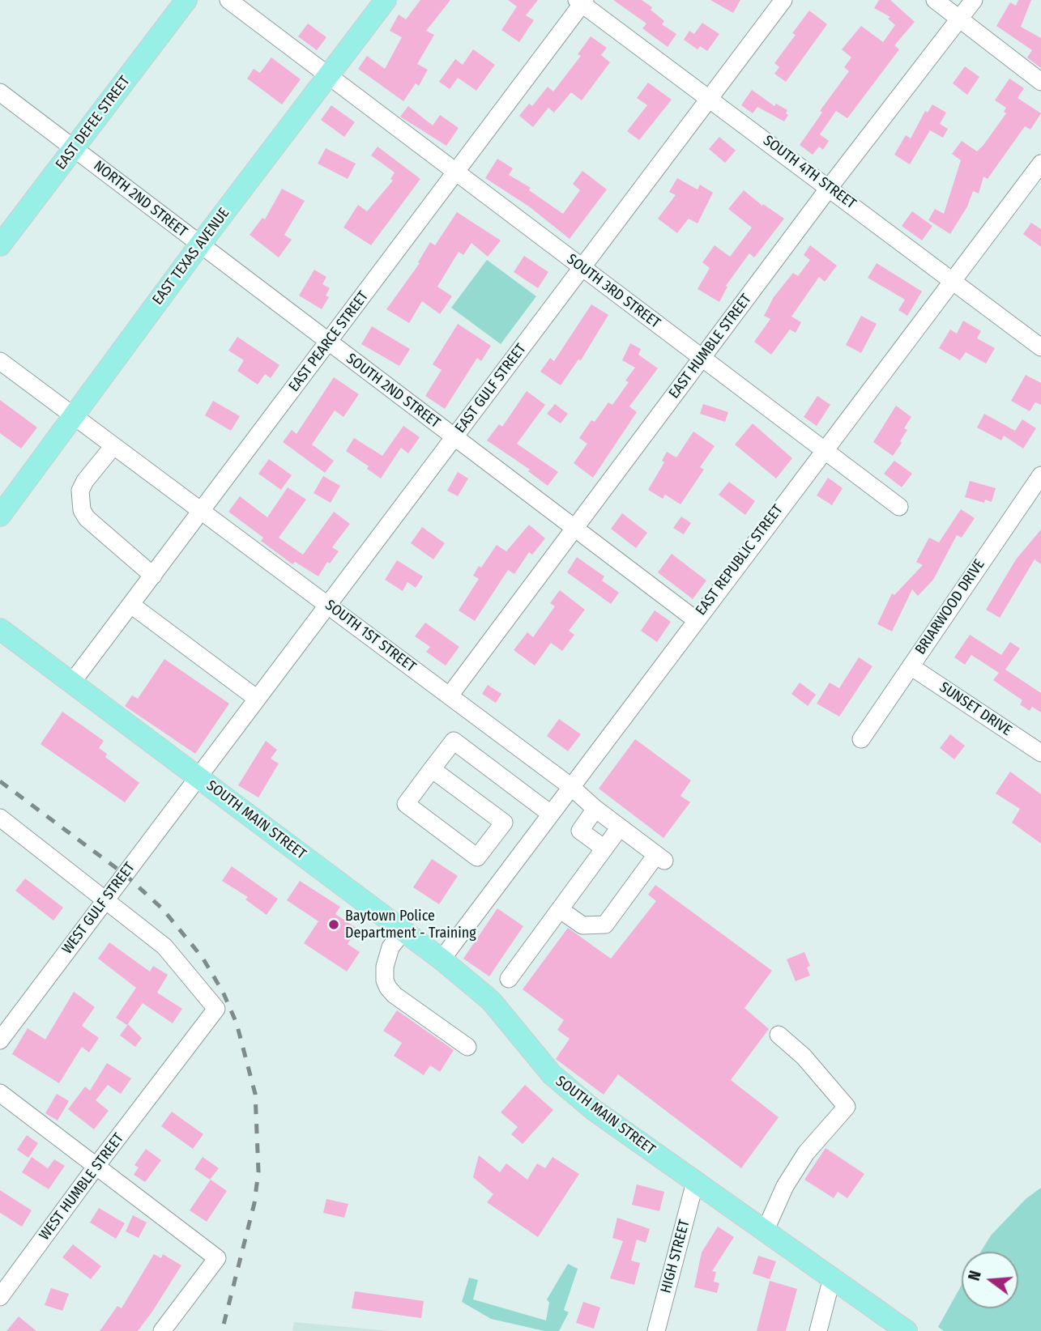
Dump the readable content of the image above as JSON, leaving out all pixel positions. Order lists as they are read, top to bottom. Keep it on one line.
{"streets":{"main road":["EAST DEFEE STREET","EAST TEXAS AVENUE","SOUTH MAIN STREET"],"street":["SOUTH 4TH STREET","NORTH 2ND STREET","SOUTH 3RD STREET","EAST PEARCE STREET","EAST HUMBLE STREET","EAST GULF STREET","SOUTH 2ND STREET","EAST REPUBLIC STREET","BRIARWOOD DRIVE","SOUTH 1ST STREET","SUNSET DRIVE","WEST GULF STREET","WEST HUMBLE STREET","HIGH STREET"]},"crossings":[["EAST DEFEE STREET","NORTH 2ND STREET"],["SOUTH 4TH STREET","EAST PEARCE STREET"],["SOUTH 4TH STREET","EAST HUMBLE STREET"],["SOUTH 4TH STREET","EAST GULF STREET"],["SOUTH 4TH STREET","EAST REPUBLIC STREET"],["NORTH 2ND STREET","EAST TEXAS AVENUE"],["NORTH 2ND STREET","SOUTH 2ND STREET"],["EAST TEXAS AVENUE","SOUTH 3RD STREET"],["EAST TEXAS AVENUE","SOUTH 2ND STREET"],["EAST TEXAS AVENUE","SOUTH 1ST STREET"],["SOUTH 3RD STREET","EAST PEARCE STREET"],["SOUTH 3RD STREET","EAST HUMBLE STREET"],["SOUTH 3RD STREET","EAST GULF STREET"],["SOUTH 3RD STREET","EAST REPUBLIC STREET"],["EAST PEARCE STREET","SOUTH 2ND STREET"],["EAST PEARCE STREET","SOUTH 1ST STREET"],["EAST PEARCE STREET","SOUTH MAIN STREET"],["EAST HUMBLE STREET","SOUTH 2ND STREET"],["EAST HUMBLE STREET","SOUTH 1ST STREET"],["EAST GULF STREET","SOUTH 2ND STREET"],["EAST GULF STREET","SOUTH 1ST STREET"],["EAST GULF STREET","SOUTH MAIN STREET"],["EAST GULF STREET","WEST GULF STREET"],["SOUTH 2ND STREET","EAST REPUBLIC STREET"],["EAST REPUBLIC STREET","SOUTH 1ST STREET"],["EAST REPUBLIC STREET","SOUTH MAIN STREET"],["BRIARWOOD DRIVE","SUNSET DRIVE"],["SOUTH MAIN STREET","WEST GULF STREET"],["SOUTH MAIN STREET","HIGH STREET"],["WEST GULF STREET","WEST HUMBLE STREET"]],"places":["Baytown Police Department - Training"],"north":"left"}
